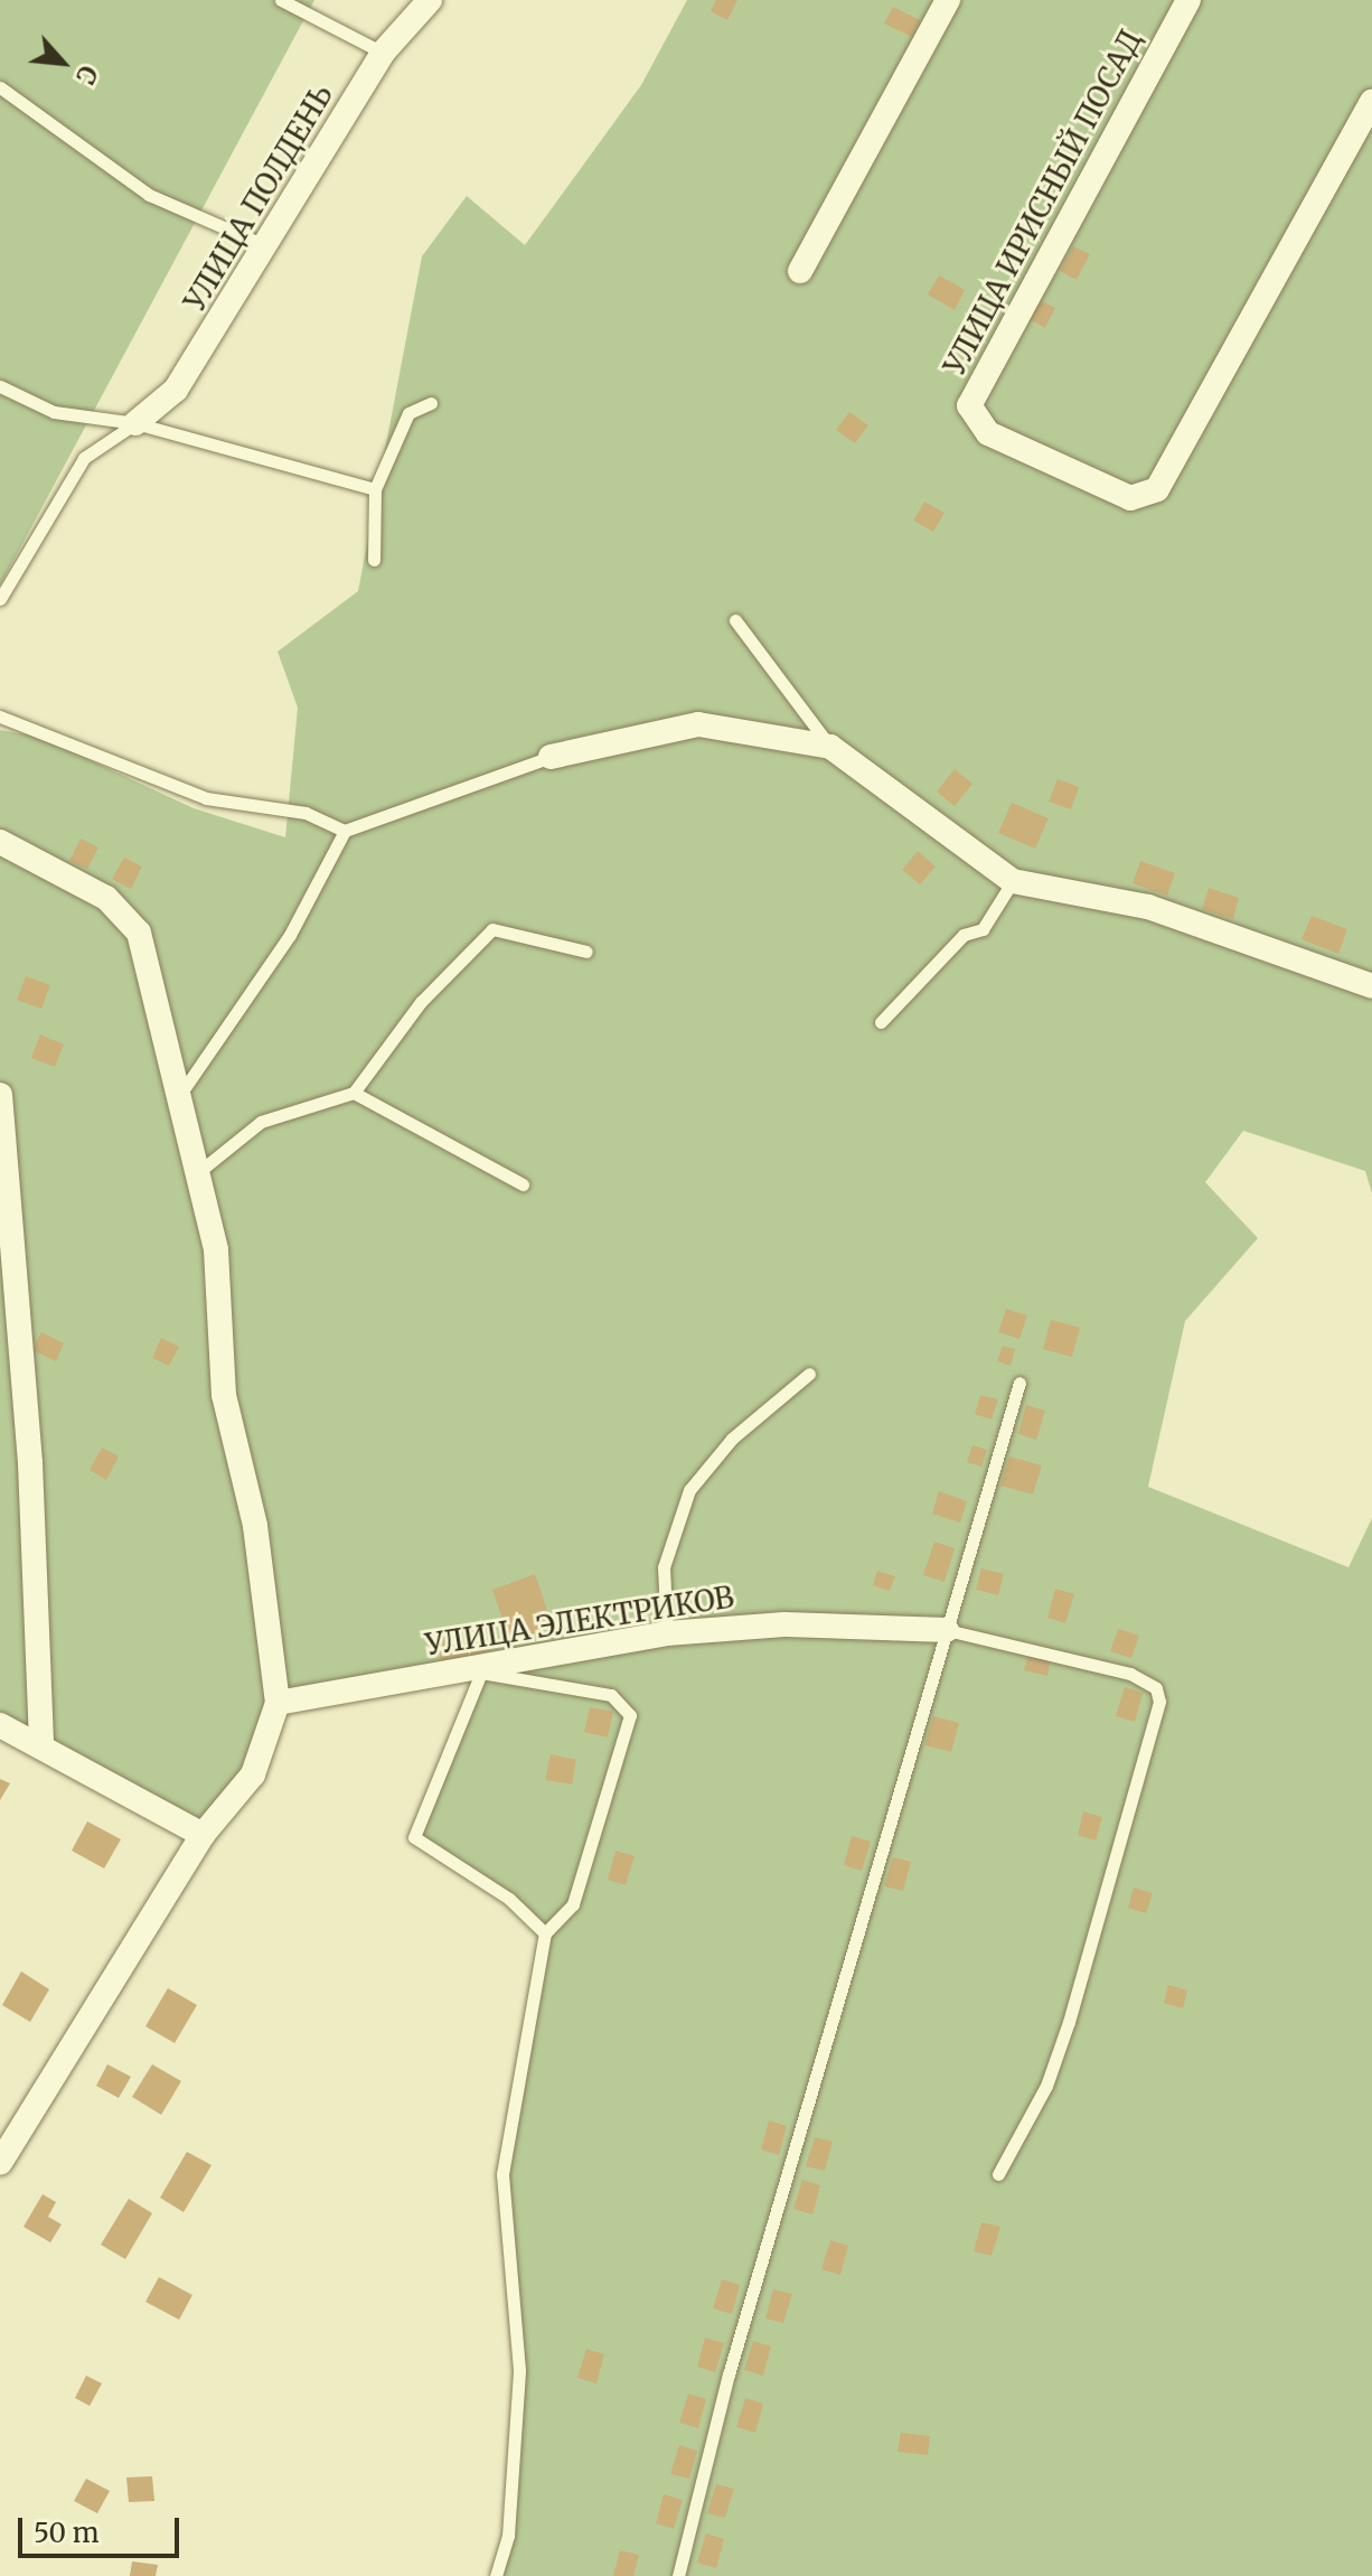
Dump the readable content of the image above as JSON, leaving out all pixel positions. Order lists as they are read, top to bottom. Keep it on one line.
{"streets":{"street":["УЛИЦА ПОЛДЕНЬ","УЛИЦА ИРИСНЫЙ ПОСАД","УЛИЦА ЭЛЕКТРИКОВ"]},"scale_bar":"50 m","north":"bottom right"}
